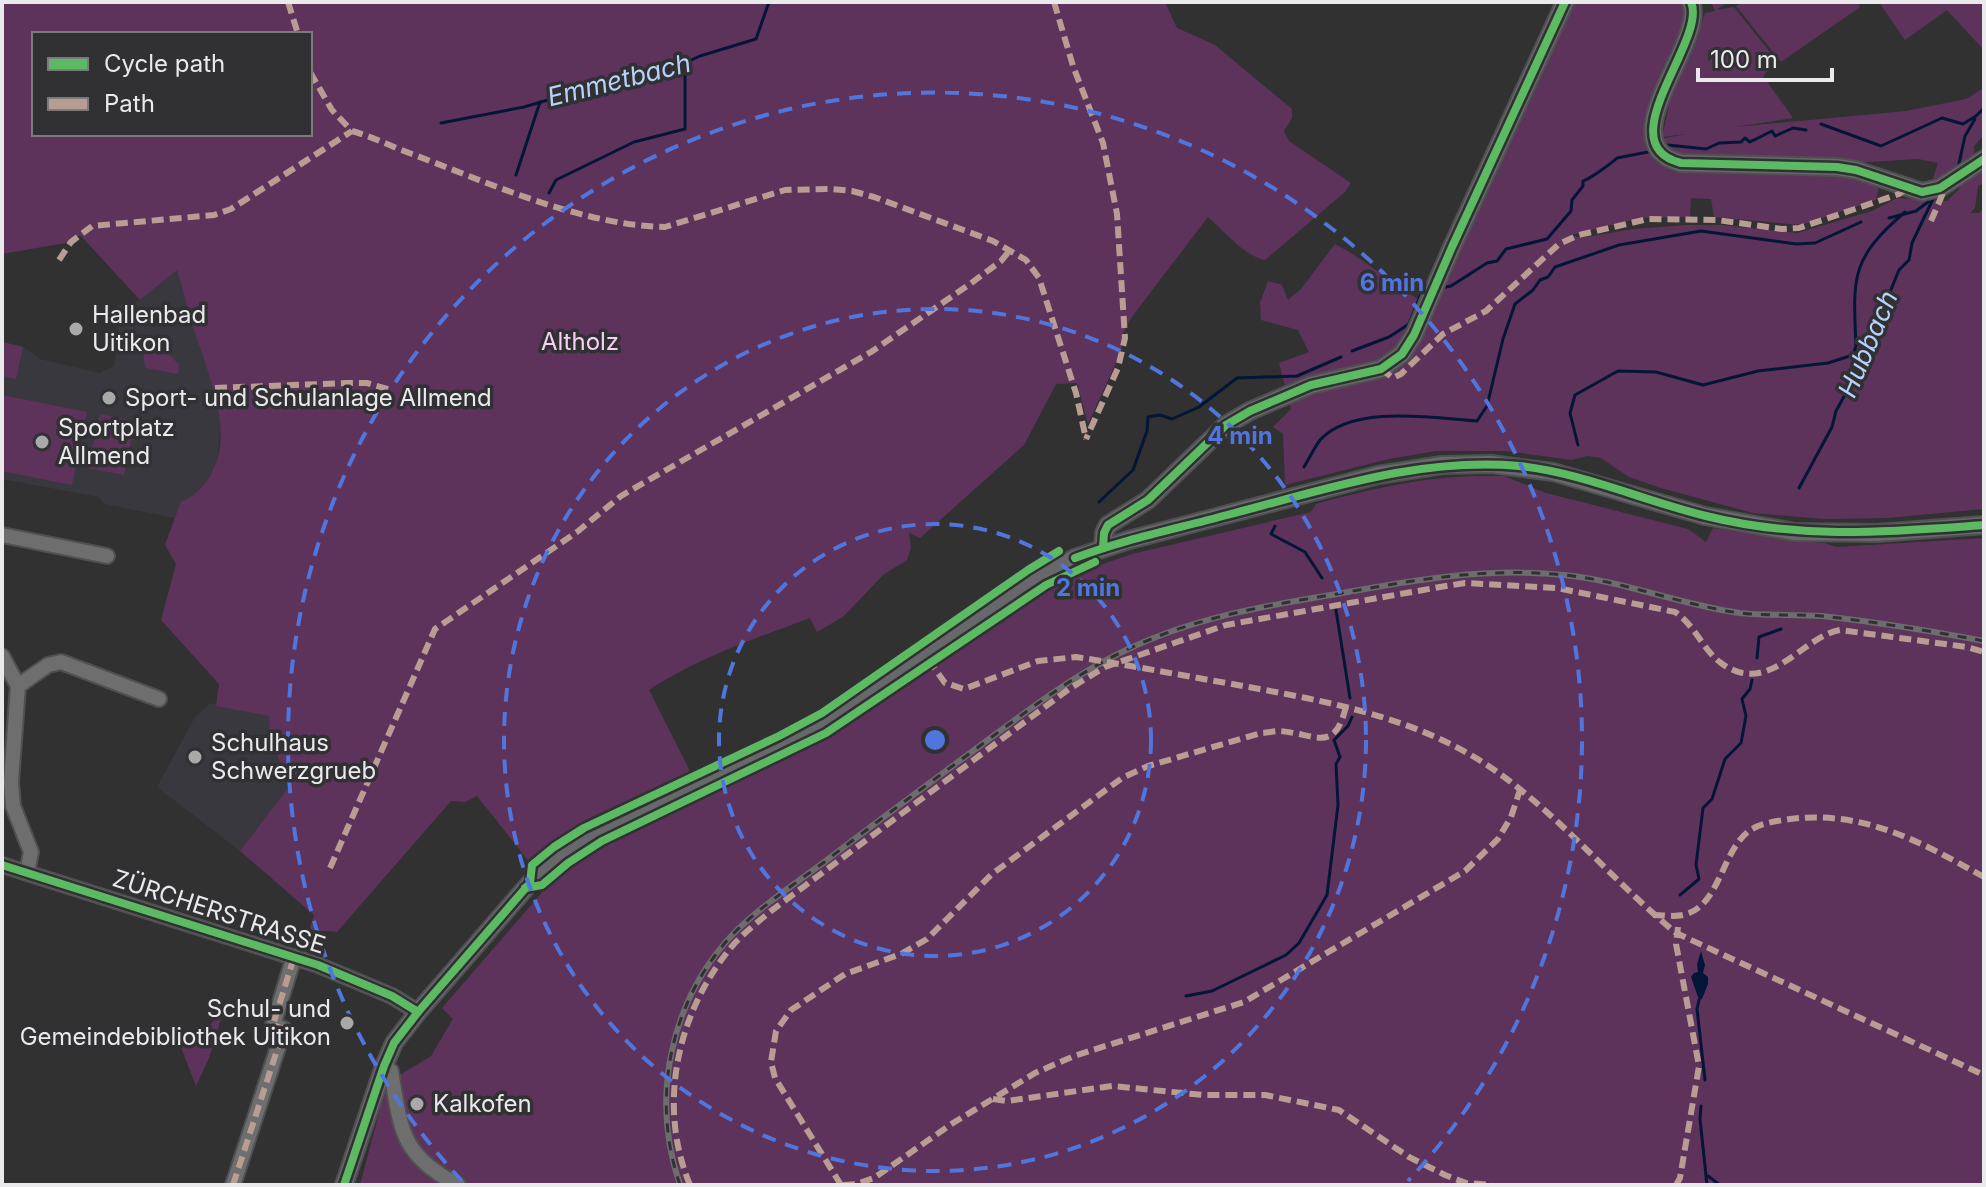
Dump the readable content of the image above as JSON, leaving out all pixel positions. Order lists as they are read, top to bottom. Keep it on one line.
{"streets":{"street":["ZÜRCHERSTRASSE"]},"water":["Emmetbach","Hubbach"],"parks":["Altholz"],"places":["Hallenbad Uitikon","Sport- und Schulanlage Allmend","Sportplatz Allmend","Schulhaus Schwerzgrueb","Schul- und Gemeindebibliothek Uitikon","Kalkofen"],"legend":["Cycle path","Path"],"scale_bar":"100 m","rings":["6 min","4 min","2 min"]}
